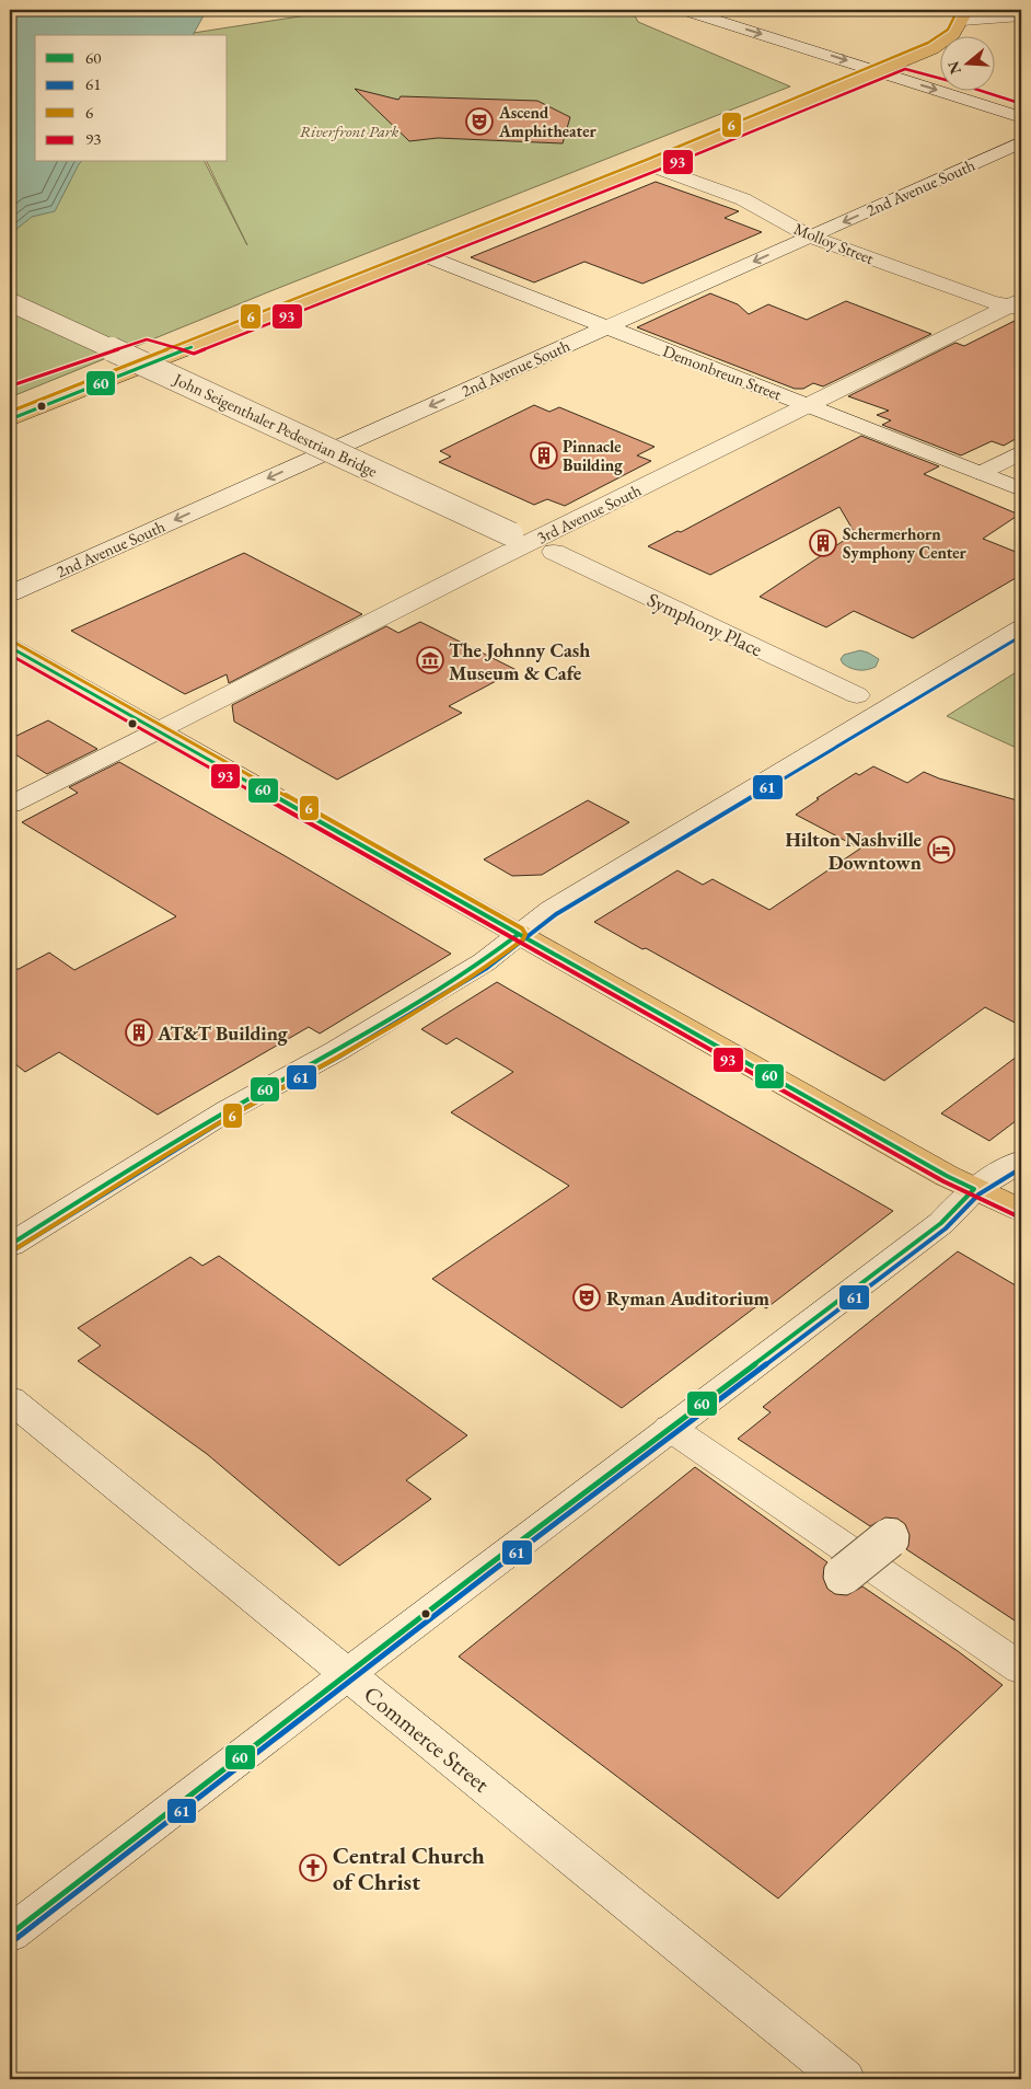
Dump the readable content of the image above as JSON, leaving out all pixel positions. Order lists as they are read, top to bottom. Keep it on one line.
{"streets":{"street":["2nd Avenue South","Molloy Street","Demonbreun Street","John Seigenthaler Pedestrian Bridge","3rd Avenue South","Symphony Place","Commerce Street"]},"crossings":[["2nd Avenue South","Molloy Street"],["2nd Avenue South","Demonbreun Street"],["Molloy Street","3rd Avenue South"],["Demonbreun Street","3rd Avenue South"]],"one_way":["2nd Avenue South"],"parks":["Riverfront Park"],"places":{"theatre":["Ascend Amphitheater","Ryman Auditorium"],"building":["Pinnacle Building","Schermerhorn Symphony Center","AT&T Building"],"museum":["The Johnny Cash Museum & Cafe"],"hotel":["Hilton Nashville Downtown"],"church":["Central Church of Christ"]},"lines":["transit line 6","transit line 93","transit line 60","transit line 61"],"legend":["60","61","6","93"],"north":"left"}
